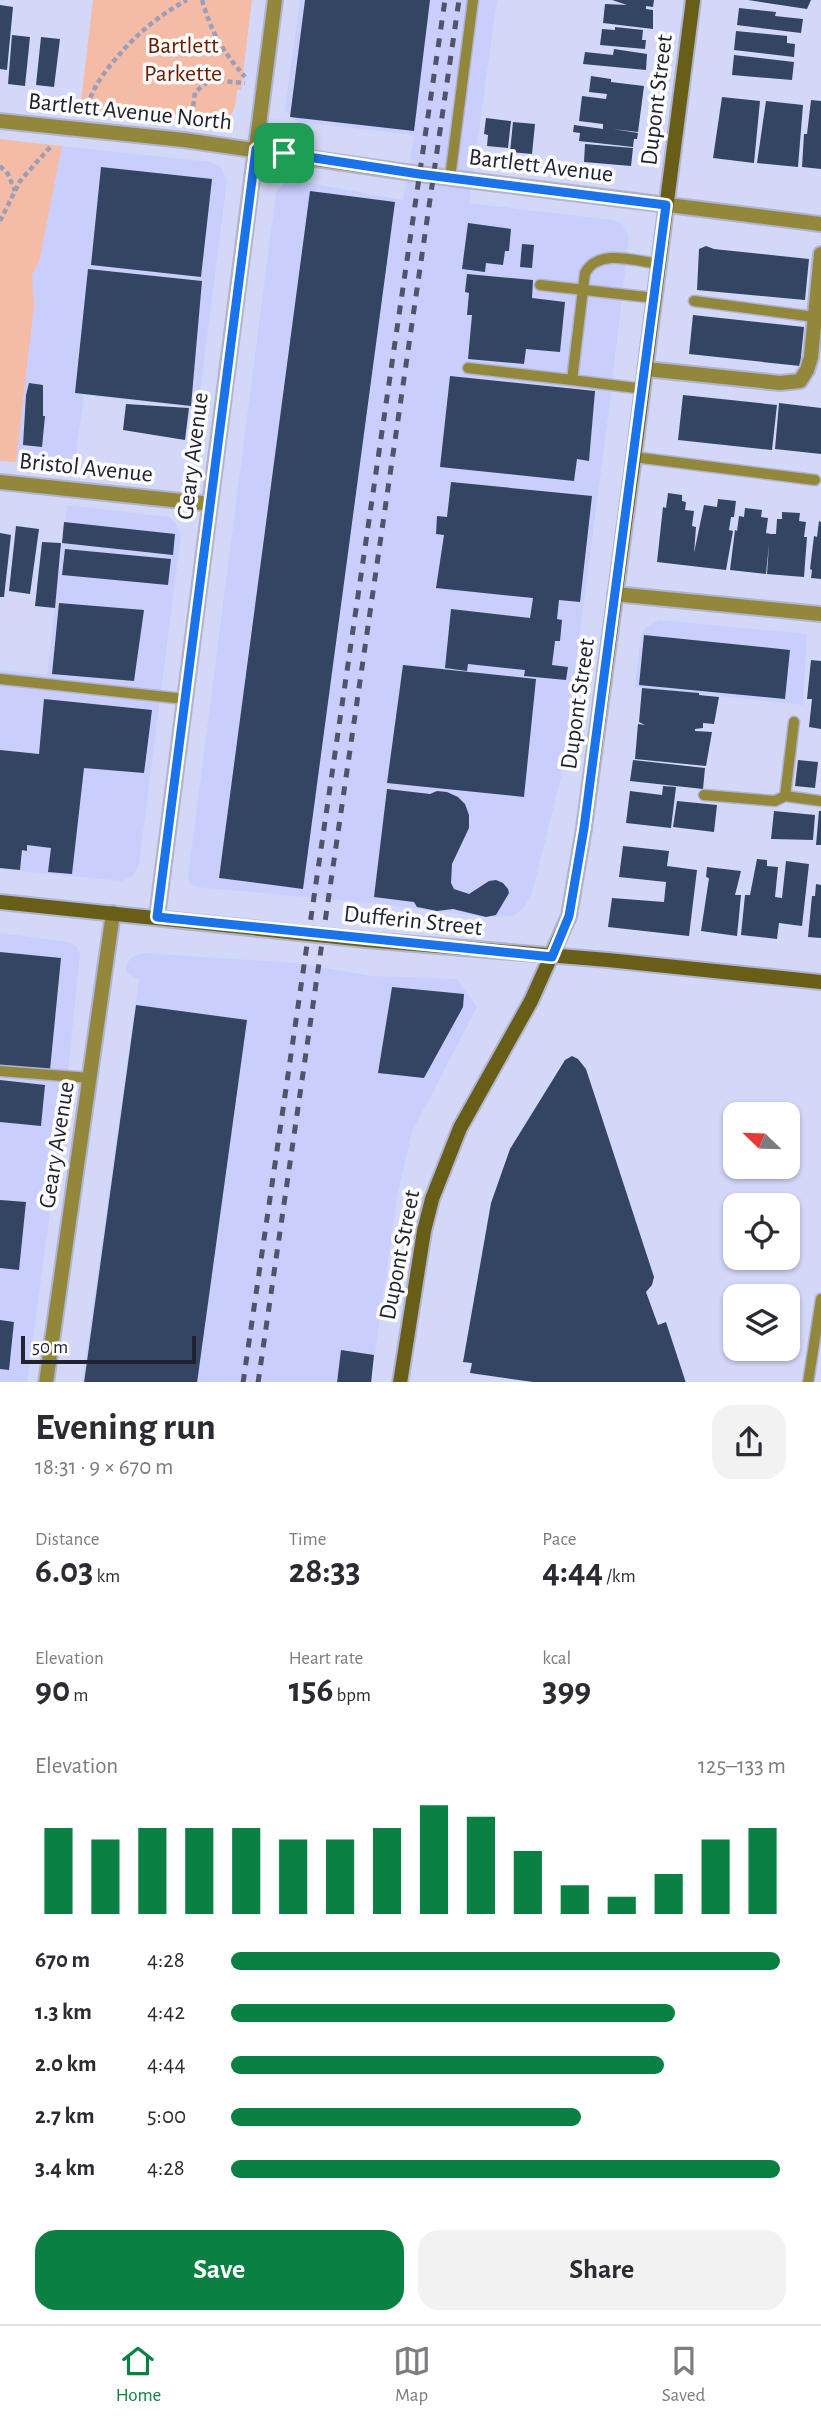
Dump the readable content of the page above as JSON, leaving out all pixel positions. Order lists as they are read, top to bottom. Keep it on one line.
{"streets":{"main road":["Dupont Street","Dufferin Street"],"street":["Bartlett Avenue North","Bartlett Avenue","Geary Avenue","Bristol Avenue"]},"crossings":[["Dupont Street","Bartlett Avenue"],["Dupont Street","Dufferin Street"],["Bartlett Avenue North","Bartlett Avenue"],["Bartlett Avenue North","Geary Avenue"],["Bartlett Avenue","Geary Avenue"],["Geary Avenue","Bristol Avenue"],["Geary Avenue","Dufferin Street"]],"parks":["Bartlett Parkette"],"scale_bar":"50 m","north":"top left","page":{"scale":"50 m","heading":["Evening run","18:31 · 9 × 670 m"],"stats":[["Distance","6.03 km"],["Time","28:33"],["Pace","4:44 /km"],["Elevation","90 m"],["Heart rate","156 bpm"],["kcal","399"]],"chart":["Elevation","125–133 m"],"list":[{"name":"670 m","note":"4:28"},{"name":"1.3 km","note":"4:42"},{"name":"2.0 km","note":"4:44"},{"name":"2.7 km","note":"5:00"},{"name":"3.4 km","note":"4:28"}],"buttons":["Save","Share"],"tabs":["Home","Map","Saved"]}}
